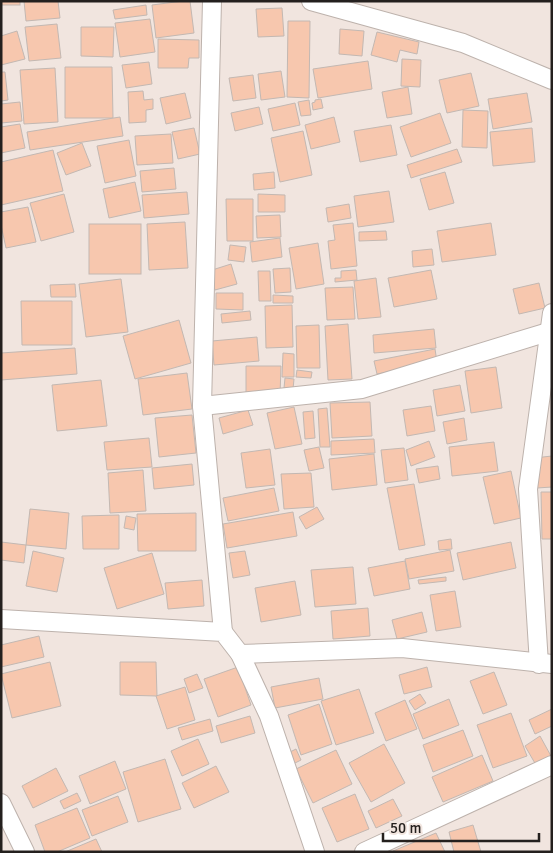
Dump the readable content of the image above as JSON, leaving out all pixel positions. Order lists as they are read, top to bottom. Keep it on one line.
{"scale_bar":"50 m"}
